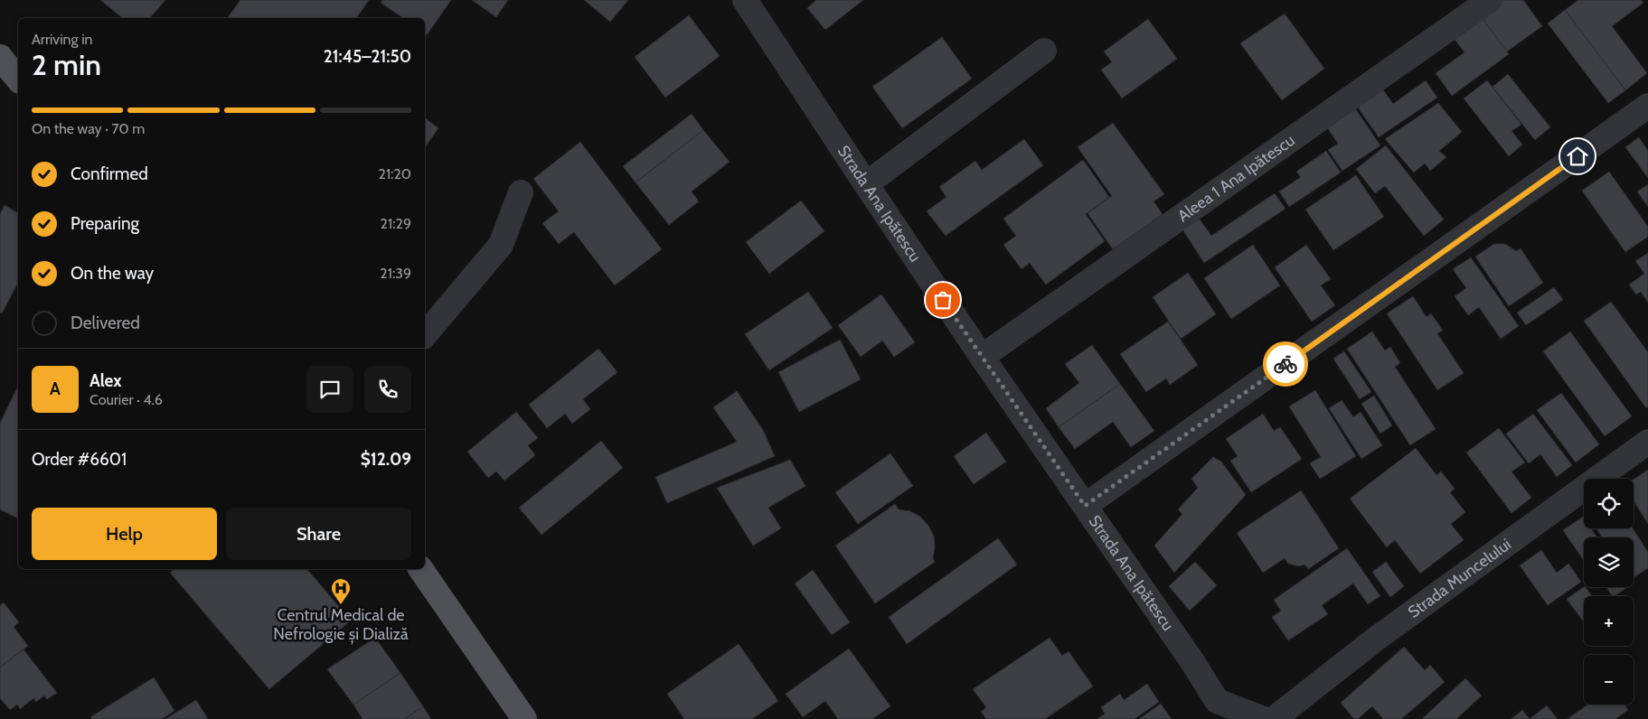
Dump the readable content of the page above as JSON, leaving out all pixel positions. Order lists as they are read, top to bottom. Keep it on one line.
{"streets":{"street":["Aleea 1 Ana Ipătescu","Strada Ana Ipătescu","Strada Muncelului"]},"crossings":[["Aleea 1 Ana Ipătescu","Strada Ana Ipătescu"]],"places":{"hospital":["Centrul Medical de Nefrologie și Dializă"]},"page":{"heading":["2 min","Arriving in","21:45–21:50"],"panel":["Alex","Courier · 4.6","Order #6601","$12.09"],"bar":"On the way · 70 m","list":[["Confirmed","21:20"],["Preparing","21:29"],["On the way","21:39"],"Delivered"],"round":"A","map_buttons":["+","−"],"buttons":["Help","Share"]}}
